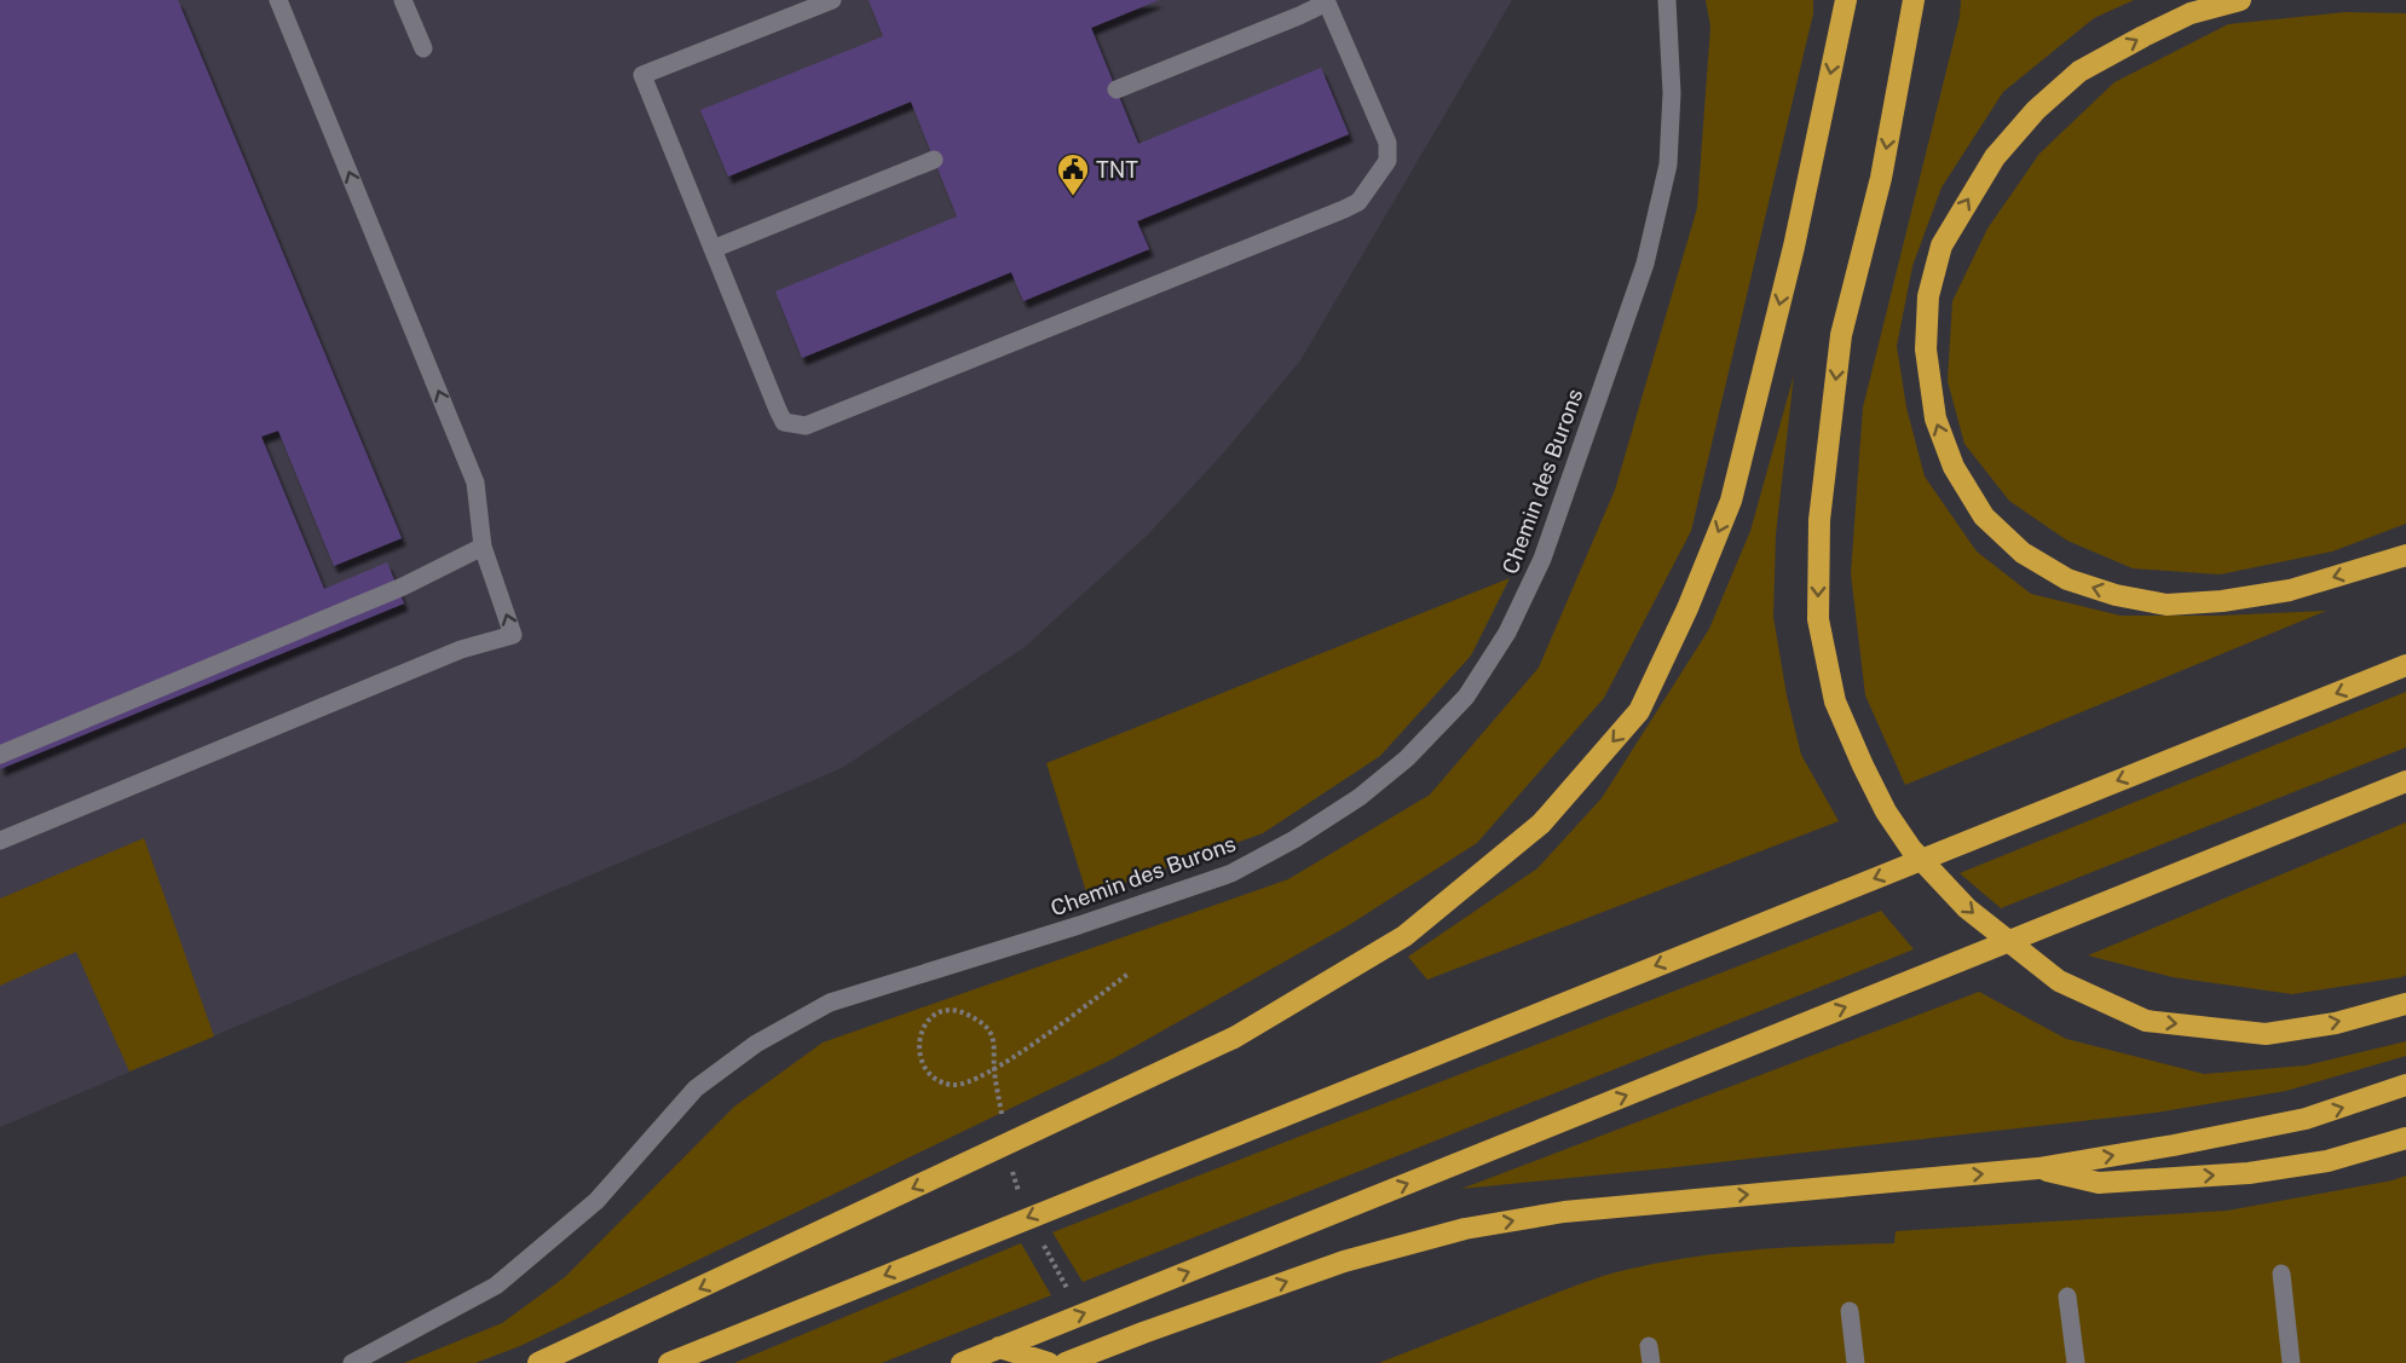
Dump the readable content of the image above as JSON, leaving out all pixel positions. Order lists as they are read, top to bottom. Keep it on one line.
{"streets":{"street":["Chemin des Burons"]},"places":{"public building":["TNT"]}}
